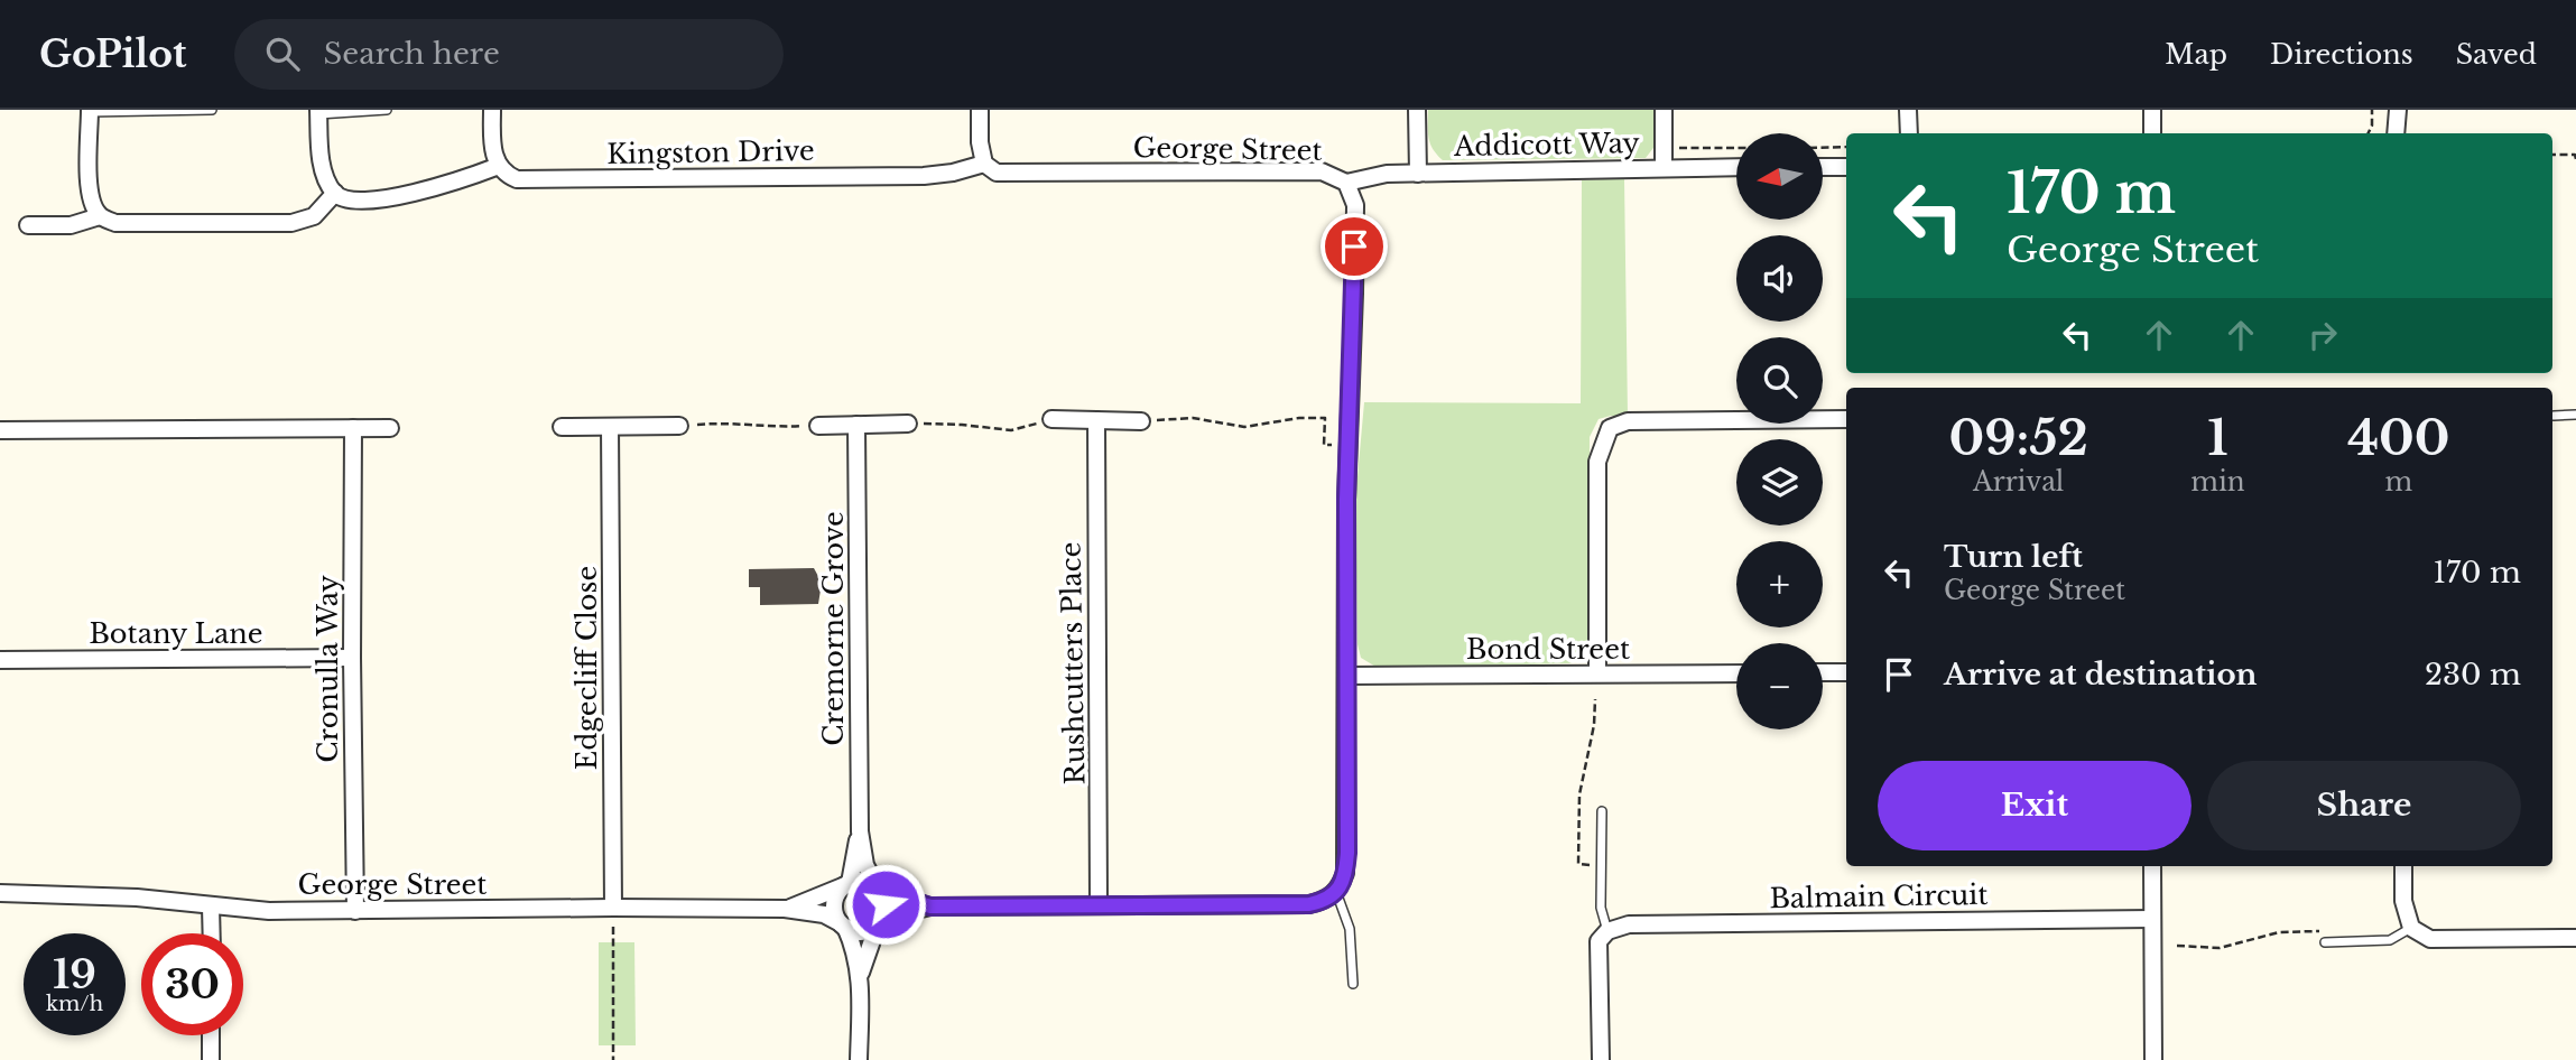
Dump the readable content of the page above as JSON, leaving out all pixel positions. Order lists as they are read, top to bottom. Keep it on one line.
{"streets":{"street":["Addicott Way","George Street","Kingston Drive","Cremorne Grove","Botany Lane","Bond Street","Rushcutters Place","Edgecliff Close","Cronulla Way","Balmain Circuit"]},"crossings":[["Addicott Way","George Street"],["George Street","Kingston Drive"],["George Street","Cremorne Grove"],["George Street","Bond Street"],["George Street","Edgecliff Close"],["George Street","Cronulla Way"],["Botany Lane","Cronulla Way"]],"north":"left","page":{"header":"GoPilot","search":"Search here","nav":["Map","Directions","Saved"],"map_buttons":["+","−"],"turn":["170 m","George Street"],"eta":["09:52","Arrival","1","min","400","m"],"list":[{"name":"Turn left","note":"George Street","value":"170 m"},{"name":"Arrive at destination","value":"230 m"}],"buttons":["Exit","Share"],"speed":"19 km/h","limit":"30"}}
